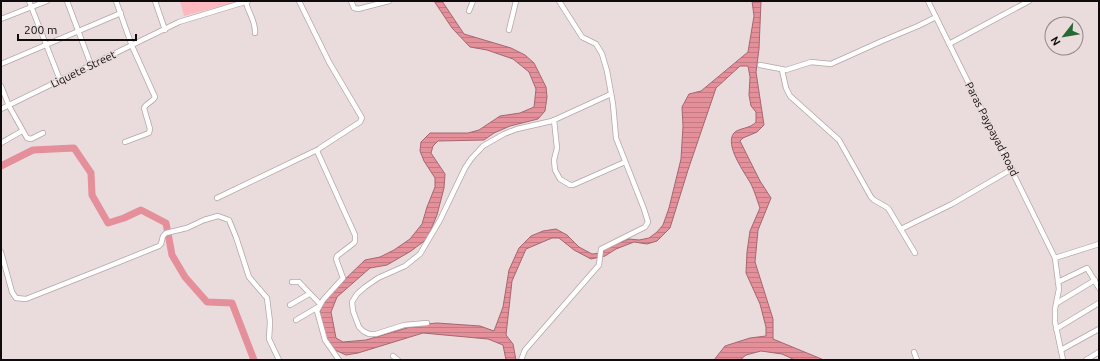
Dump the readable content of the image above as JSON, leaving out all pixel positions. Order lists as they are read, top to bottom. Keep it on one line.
{"streets":{"street":["Liquete Street","Paras Paypayad Road"]},"scale_bar":"200 m","north":"bottom left"}
